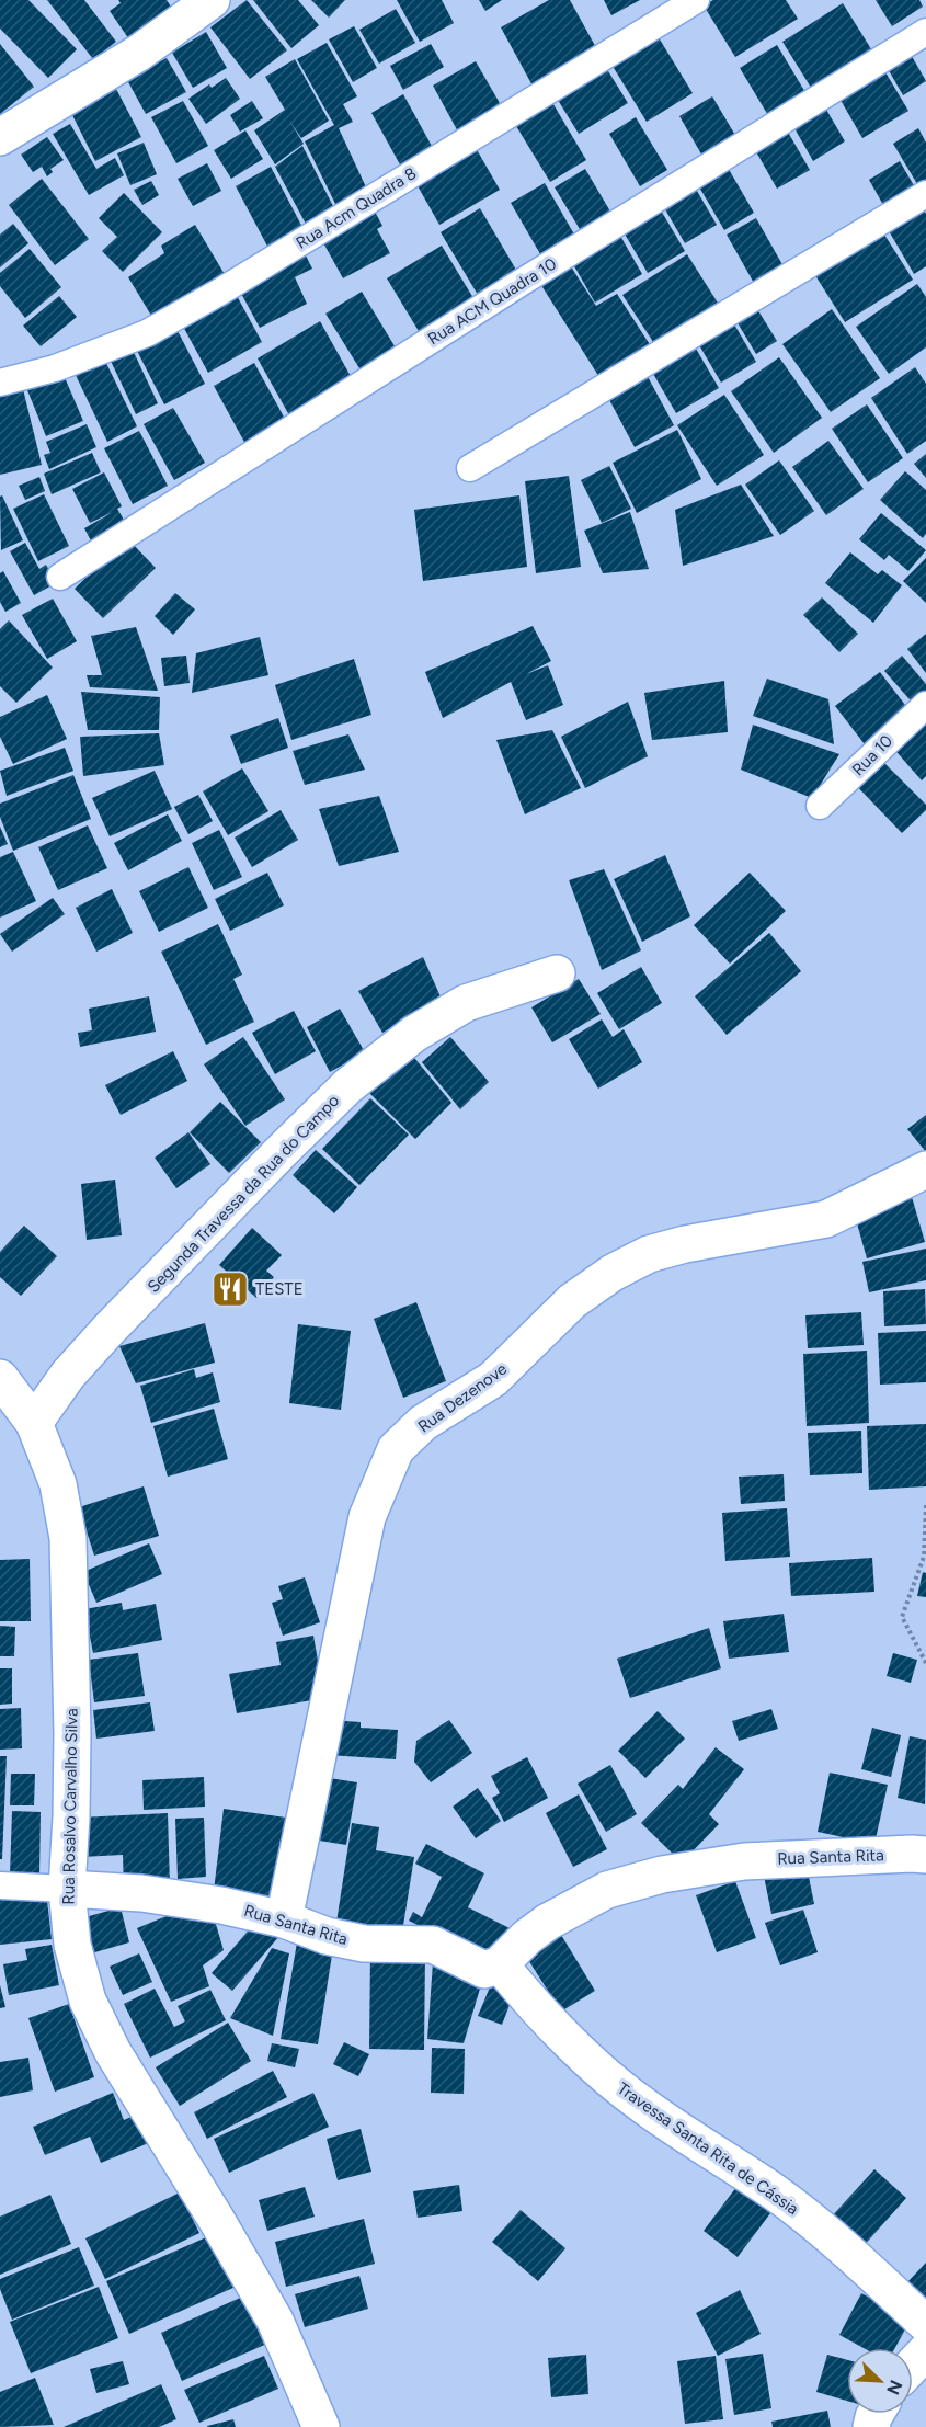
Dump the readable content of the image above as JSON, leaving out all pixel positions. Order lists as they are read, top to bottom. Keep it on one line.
{"streets":{"street":["Segunda Travessa da Rua do Campo","Rua Dezenove","Rua Rosalvo Carvalho Silva","Rua Santa Rita","Travessa Santa Rita de Cássia"],"lane":["Rua Acm Quadra 8","Rua ACM Quadra 10","Rua 10"]},"crossings":[["Segunda Travessa da Rua do Campo","Rua Rosalvo Carvalho Silva"],["Rua Dezenove","Rua Santa Rita"],["Rua Rosalvo Carvalho Silva","Rua Santa Rita"],["Rua Santa Rita","Travessa Santa Rita de Cássia"]],"places":{"restaurant":["TESTE"]},"north":"bottom right"}
